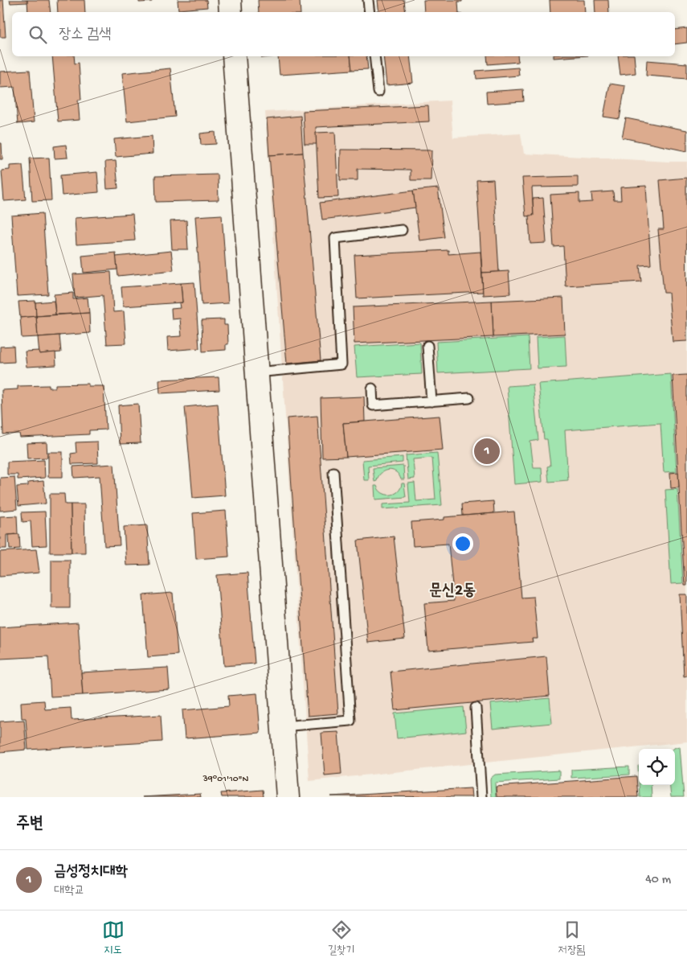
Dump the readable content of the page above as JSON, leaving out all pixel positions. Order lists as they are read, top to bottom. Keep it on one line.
{"districts":["문신2동"],"page":{"search":"장소 검색","pins":"1","heading":"주변","list":[{"mark":"1","name":"금성정치대학","note":"대학교","value":"40 m"}],"nav":["지도","길찾기","저장됨"]},"coordinates":["39°01'10\"N"]}
